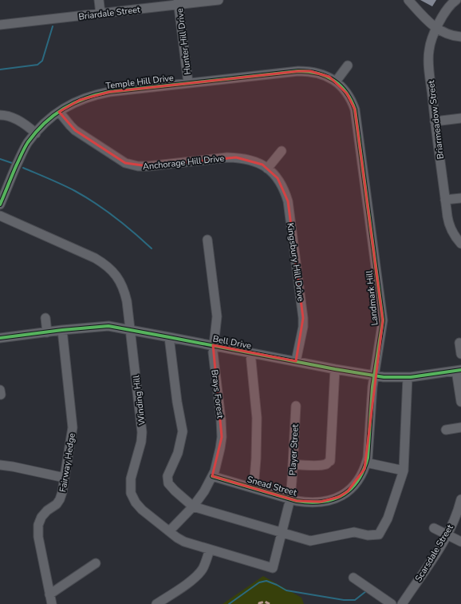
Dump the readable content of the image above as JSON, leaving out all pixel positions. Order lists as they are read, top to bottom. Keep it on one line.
{"streets":{"street":["Briardale Street","Hunter Hill Drive","Temple Hill Drive","Briarmeadow Street","Anchorage Hill Drive","Kingsbury Hill Drive","Landmark Hill","Bell Drive","Brays Forest","Winding Hill","Player Street","Fairway Hedge","Snead Street","Scarsdale Street"]},"crossings":[["Briardale Street","Hunter Hill Drive"],["Hunter Hill Drive","Temple Hill Drive"],["Temple Hill Drive","Anchorage Hill Drive"],["Temple Hill Drive","Landmark Hill"],["Anchorage Hill Drive","Kingsbury Hill Drive"],["Kingsbury Hill Drive","Bell Drive"],["Landmark Hill","Bell Drive"],["Landmark Hill","Snead Street"],["Bell Drive","Brays Forest"],["Bell Drive","Winding Hill"],["Bell Drive","Fairway Hedge"],["Brays Forest","Winding Hill"],["Brays Forest","Snead Street"],["Winding Hill","Player Street"],["Player Street","Snead Street"]]}
